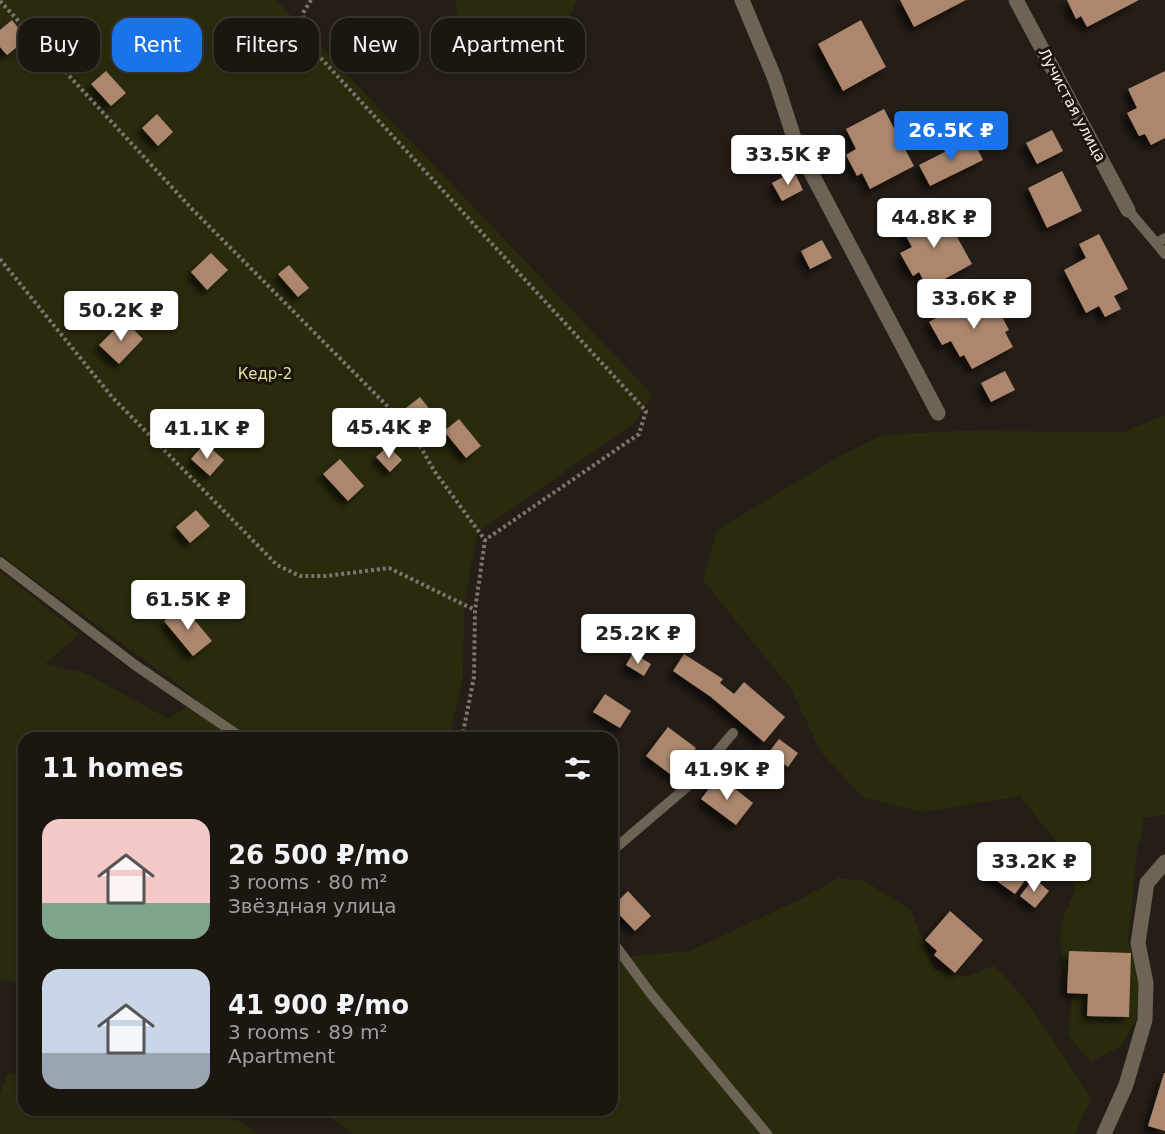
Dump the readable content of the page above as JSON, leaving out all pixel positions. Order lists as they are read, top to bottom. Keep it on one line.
{"streets":{"street":["Лучистая улица"]},"parks":["Кедр-2"],"page":{"chip":["Buy","Rent","Filters","New","Apartment"],"price":["26.5K ₽","33.5K ₽","44.8K ₽","33.6K ₽","50.2K ₽","45.4K ₽","41.1K ₽","61.5K ₽","25.2K ₽","41.9K ₽","33.2K ₽"],"heading":"11 homes","list":[{"name":"26 500 ₽/mo","note":"3 rooms · 80 m² · Звёздная улица"},{"name":"41 900 ₽/mo","note":"3 rooms · 89 m² · Apartment"}]}}
